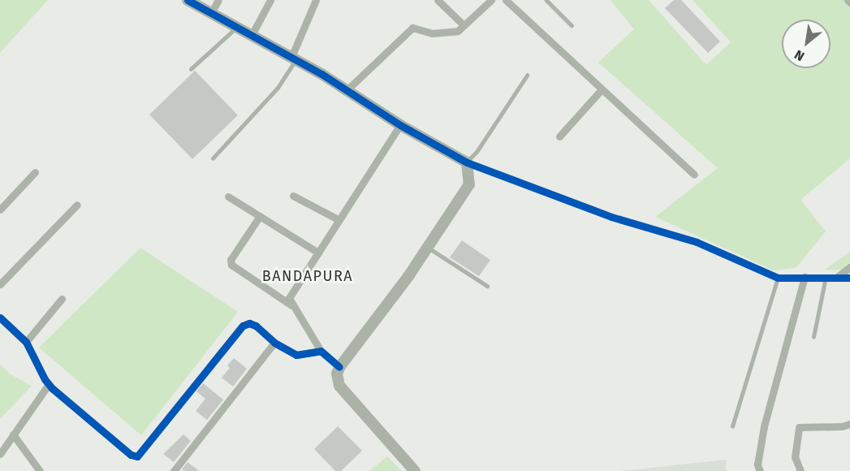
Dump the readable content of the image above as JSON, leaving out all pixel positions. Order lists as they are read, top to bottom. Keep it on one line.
{"districts":["BANDAPURA"],"north":"bottom left"}
